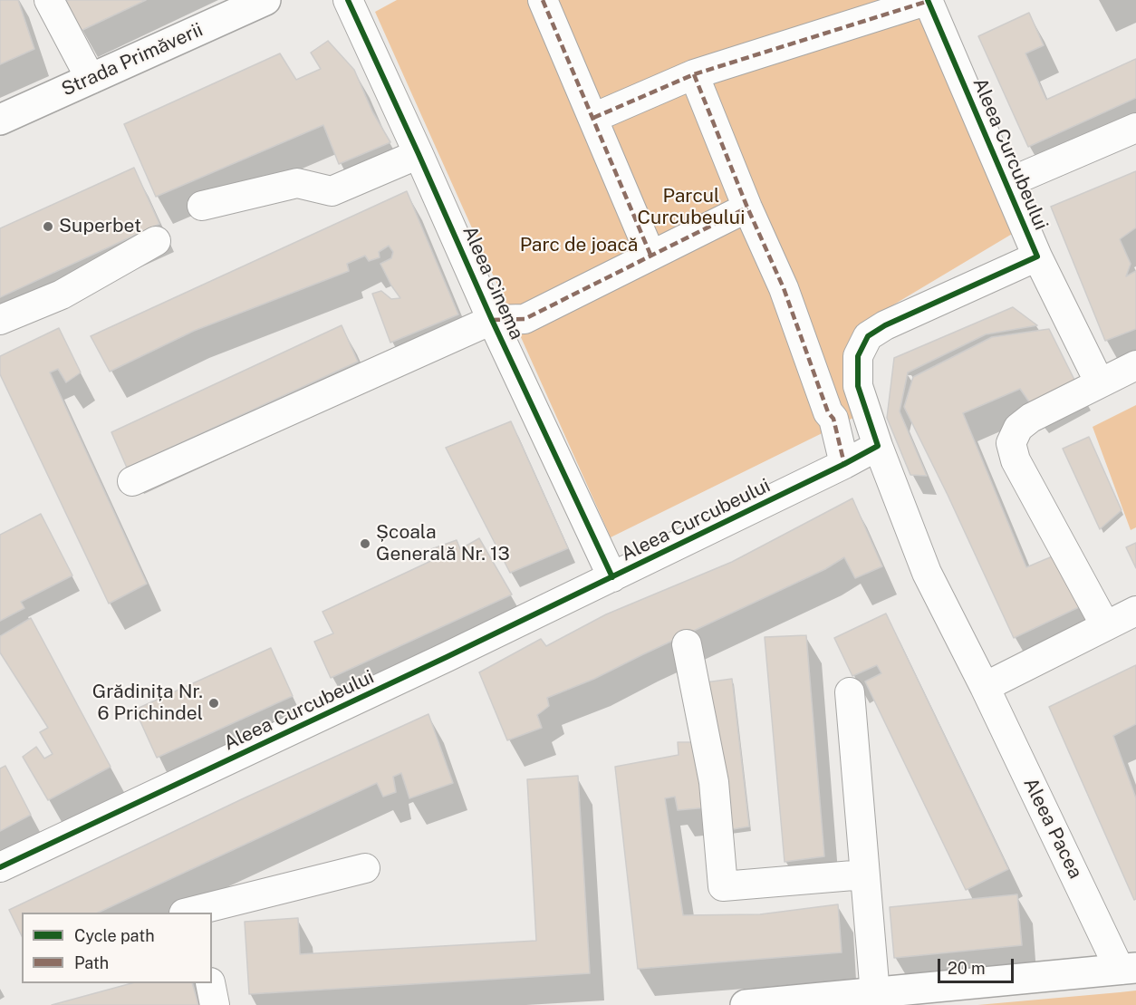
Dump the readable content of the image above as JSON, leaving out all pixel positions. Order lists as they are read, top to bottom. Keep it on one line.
{"streets":{"main road":["Strada Primăverii"],"street":["Aleea Curcubeului","Aleea Cinema","Aleea Pacea"]},"crossings":[["Aleea Curcubeului","Aleea Cinema"],["Aleea Curcubeului","Aleea Pacea"]],"parks":["Parcul Curcubeului","Parc de joacă"],"places":["Superbet","Școala Generală Nr. 13","Grădinița Nr. 6 Prichindel"],"legend":["Cycle path","Path"],"scale_bar":"20 m"}
